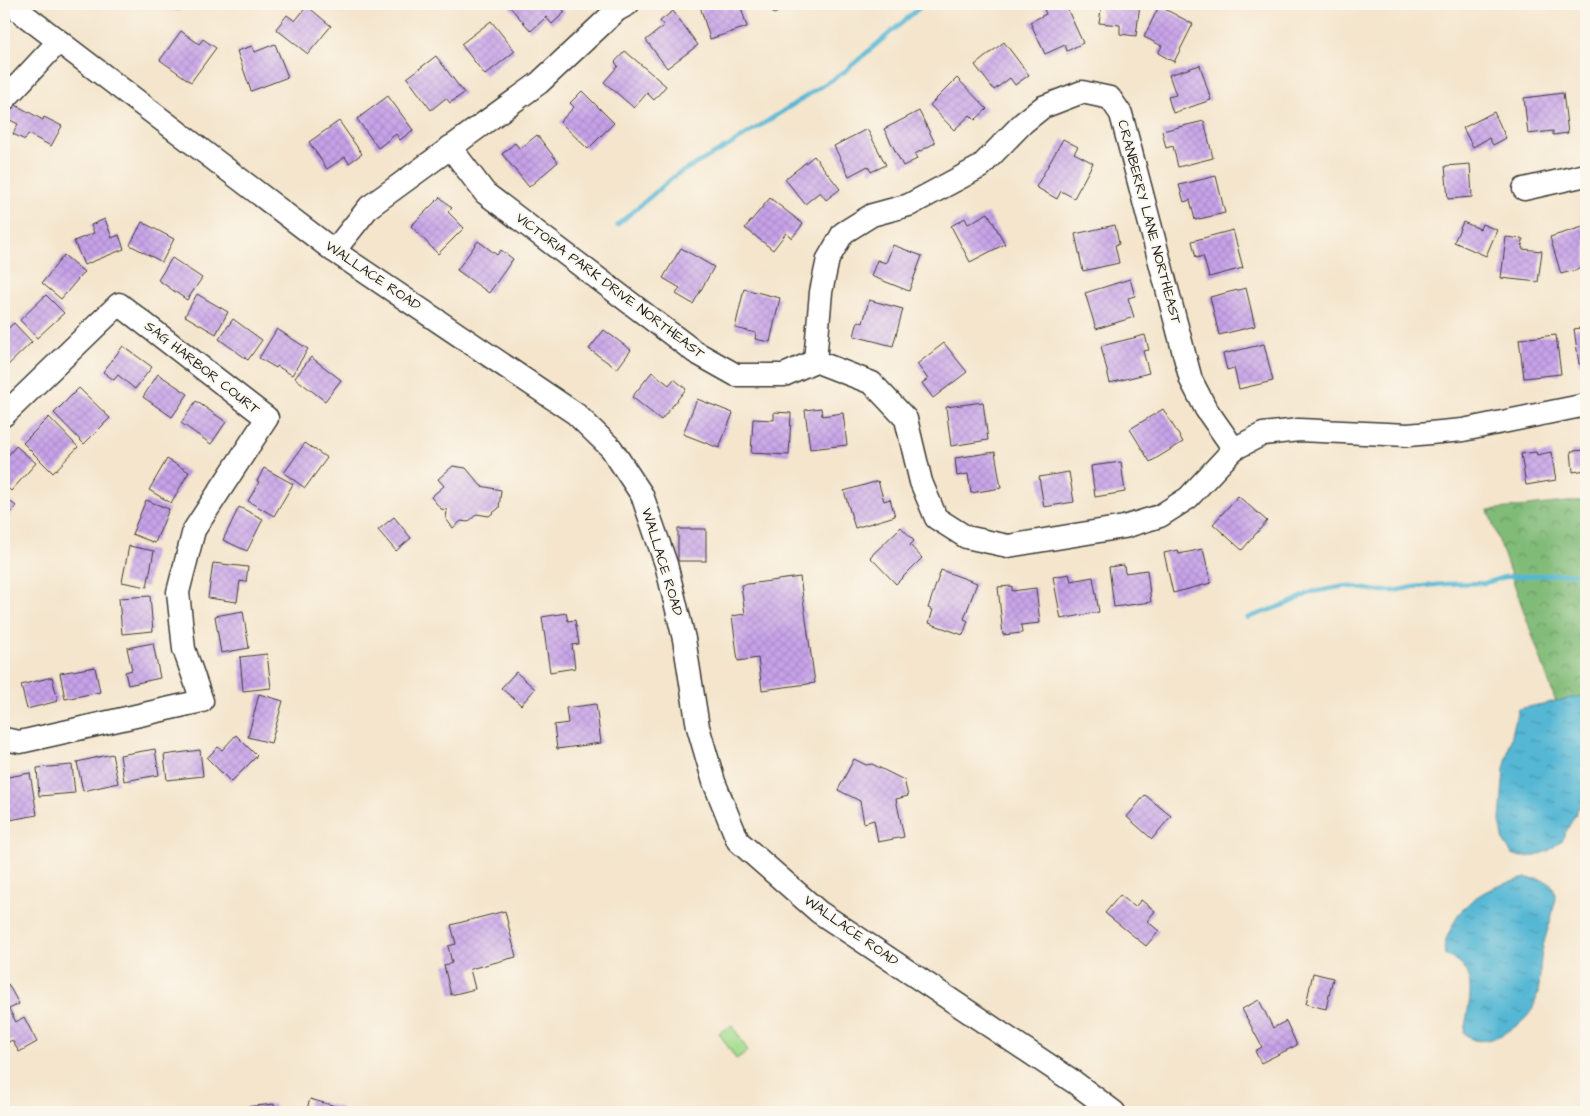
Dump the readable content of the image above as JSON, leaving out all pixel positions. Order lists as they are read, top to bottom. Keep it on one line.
{"streets":{"street":["CRANBERRY LANE NORTHEAST","WALLACE ROAD","VICTORIA PARK DRIVE NORTHEAST","SAG HARBOR COURT"]},"crossings":[["CRANBERRY LANE NORTHEAST","VICTORIA PARK DRIVE NORTHEAST"]]}
